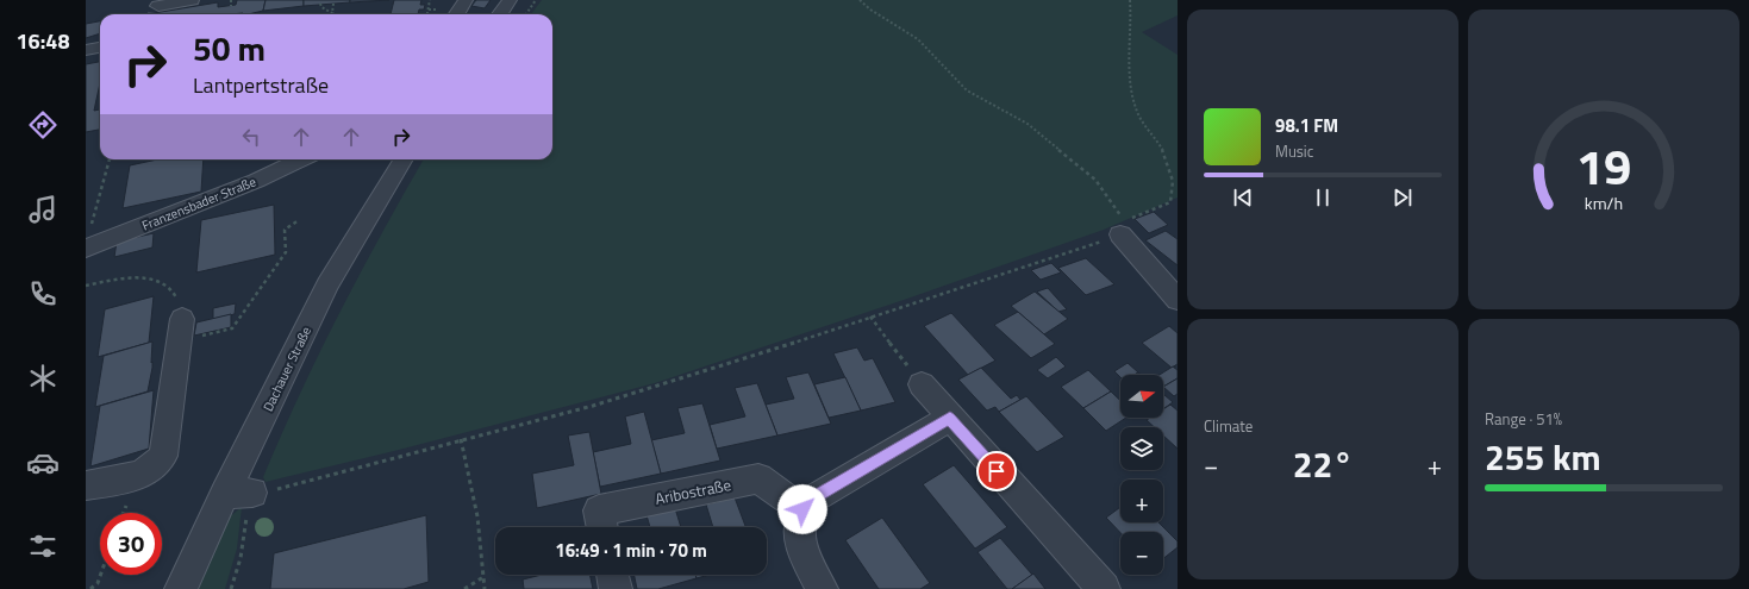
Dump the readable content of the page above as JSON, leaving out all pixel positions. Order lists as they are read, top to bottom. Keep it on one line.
{"streets":{"street":["Franzensbader Straße","Dachauer Straße","Aribostraße"]},"north":"right","page":{"tabs":"16:48","turn":["50 m","Lantpertstraße"],"song":["98.1 FM","Music"],"tile":["Climate",["Range · 51%","255 km"]],"map_buttons":["+","−"],"heat":["−","22°","+"],"limit":"30","trip":"16:49 · 1 min · 70 m","gauge":["19","km/h"]}}
